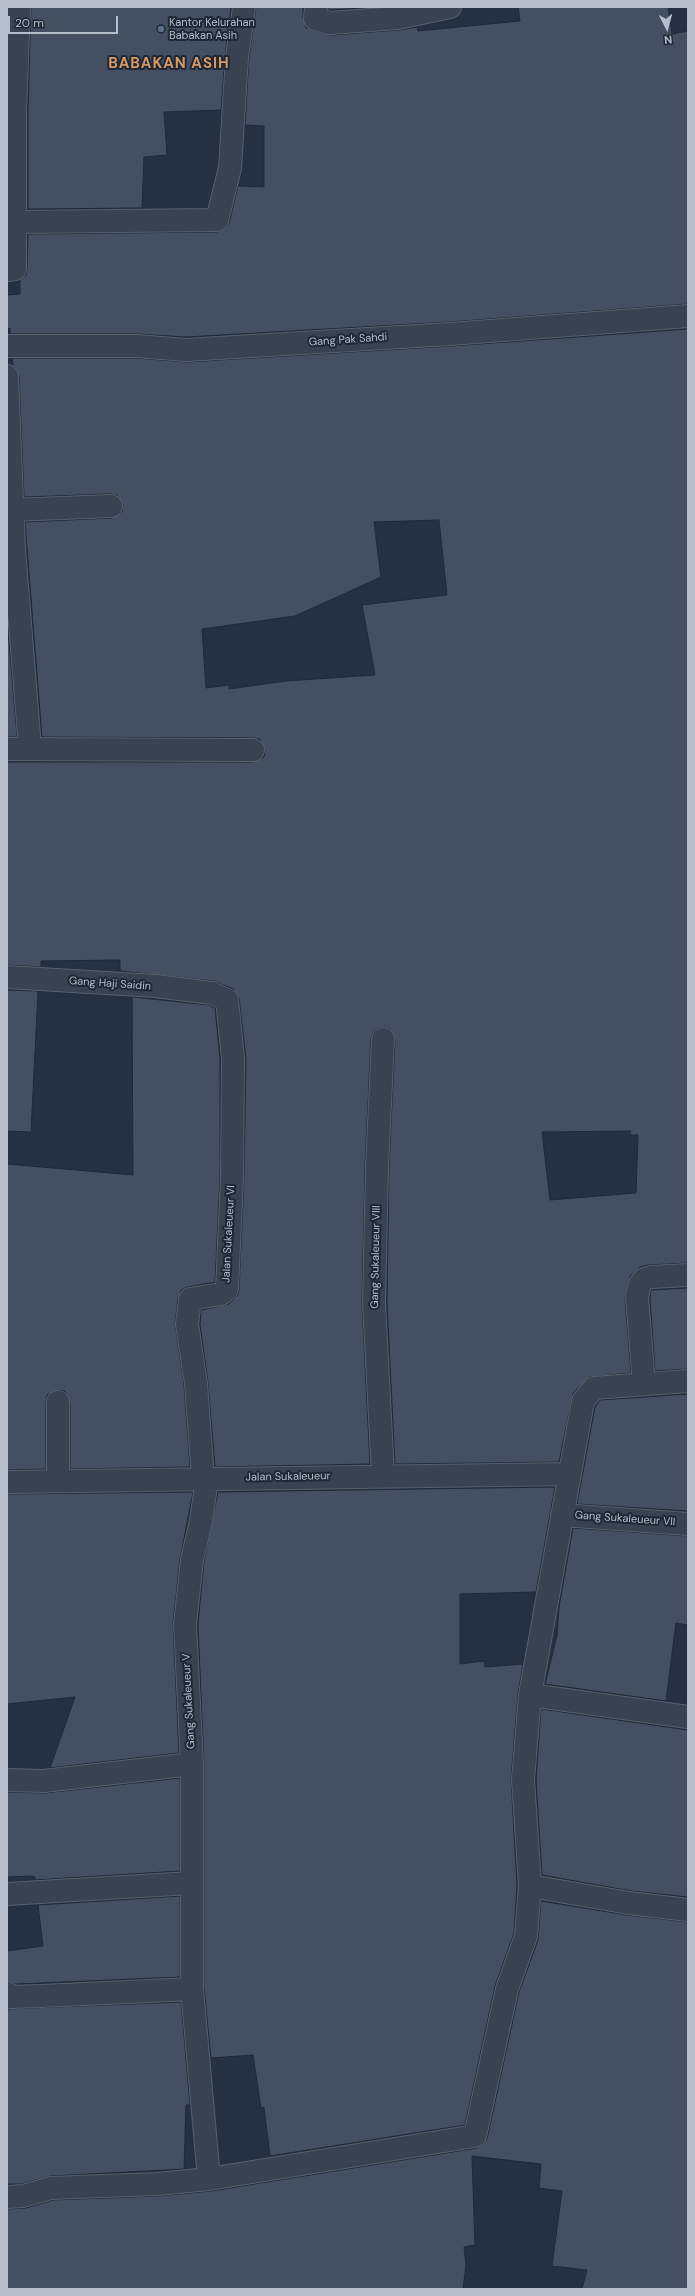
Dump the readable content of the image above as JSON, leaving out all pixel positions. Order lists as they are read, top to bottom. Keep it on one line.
{"streets":{"street":["Gang Pak Sahdi","Gang Haji Saidin","Jalan Sukaleueur VI","Gang Sukaleueur VIII","Jalan Sukaleueur","Gang Sukaleueur VII","Gang Sukaleueur V"]},"crossings":[["Gang Haji Saidin","Jalan Sukaleueur VI"],["Jalan Sukaleueur VI","Jalan Sukaleueur"],["Jalan Sukaleueur VI","Gang Sukaleueur V"],["Gang Sukaleueur VIII","Jalan Sukaleueur"],["Jalan Sukaleueur","Gang Sukaleueur V"]],"districts":["BABAKAN ASIH"],"places":["Kantor Kelurahan Babakan Asih"],"scale_bar":"20 m","north":"bottom"}
